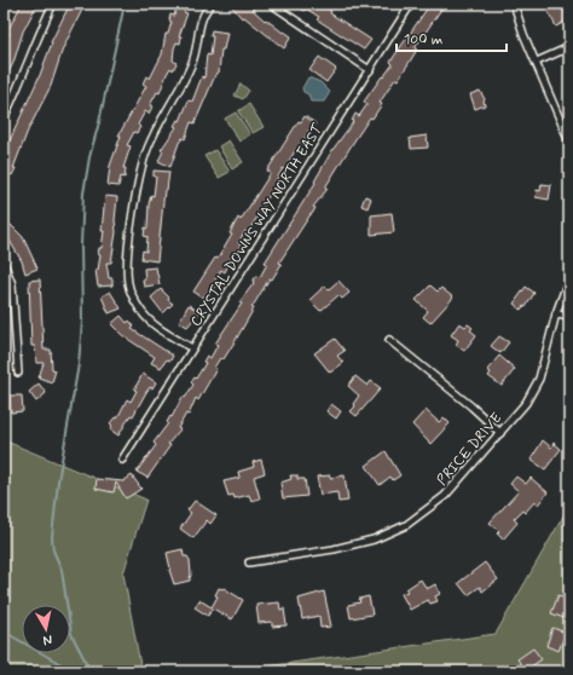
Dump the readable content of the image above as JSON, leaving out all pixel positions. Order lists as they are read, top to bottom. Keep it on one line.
{"streets":{"street":["CRYSTAL DOWNS WAY NORTH EAST","PRICE DRIVE"]},"scale_bar":"100 m","north":"bottom"}
